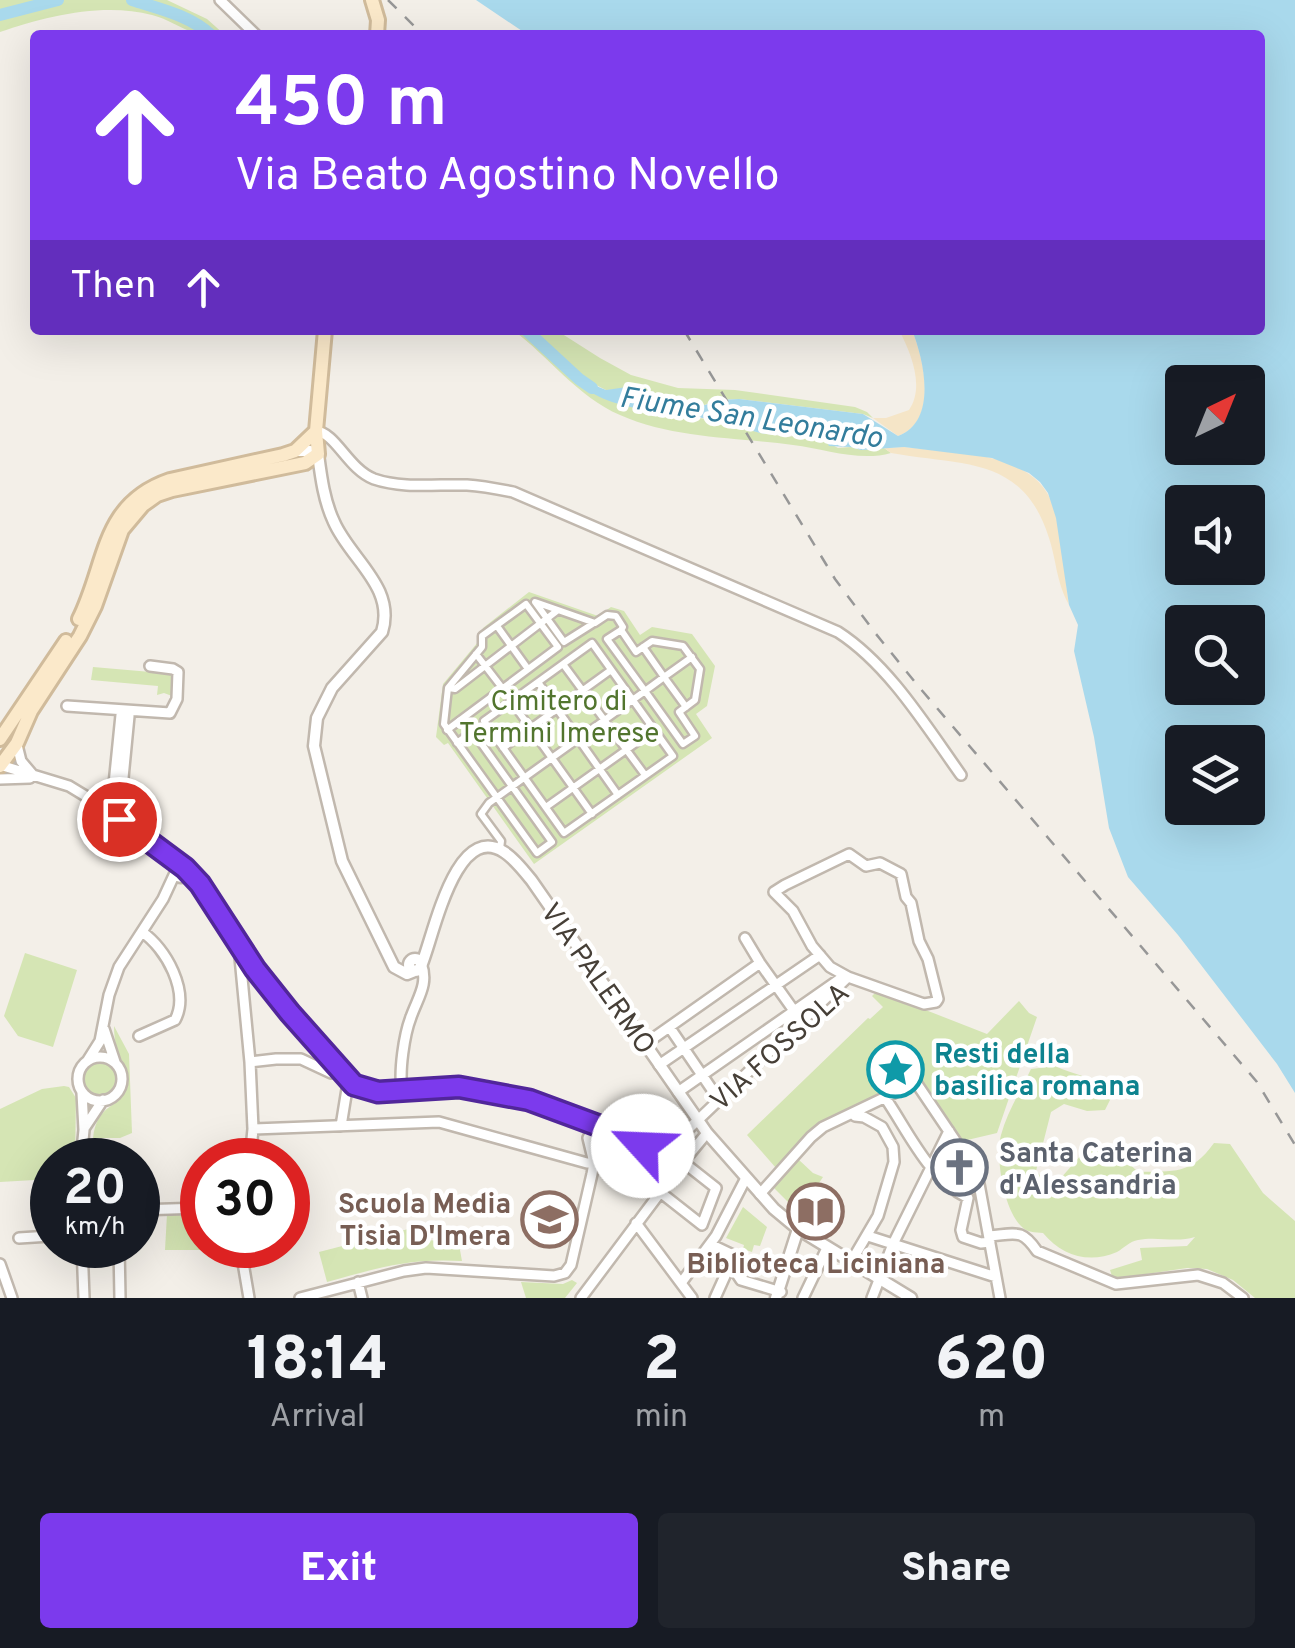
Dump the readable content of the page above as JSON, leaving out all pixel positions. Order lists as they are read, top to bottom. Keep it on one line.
{"streets":{"street":["VIA PALERMO","VIA FOSSOLA"]},"crossings":[["VIA PALERMO","VIA FOSSOLA"]],"water":["Fiume San Leonardo"],"parks":["Cimitero di Termini Imerese"],"places":{"place":["Resti della basilica romana"],"church":["Santa Caterina d'Alessandria"],"library":["Biblioteca Liciniana"],"school or university":["Scuola Media Tisia D'Imera"]},"north":"top right","page":{"turn":["450 m","Via Beato Agostino Novello"],"then":"Then","speed":"20 km/h","limit":"30","eta":["18:14","Arrival","2","min","620","m"],"buttons":["Exit","Share"]}}
